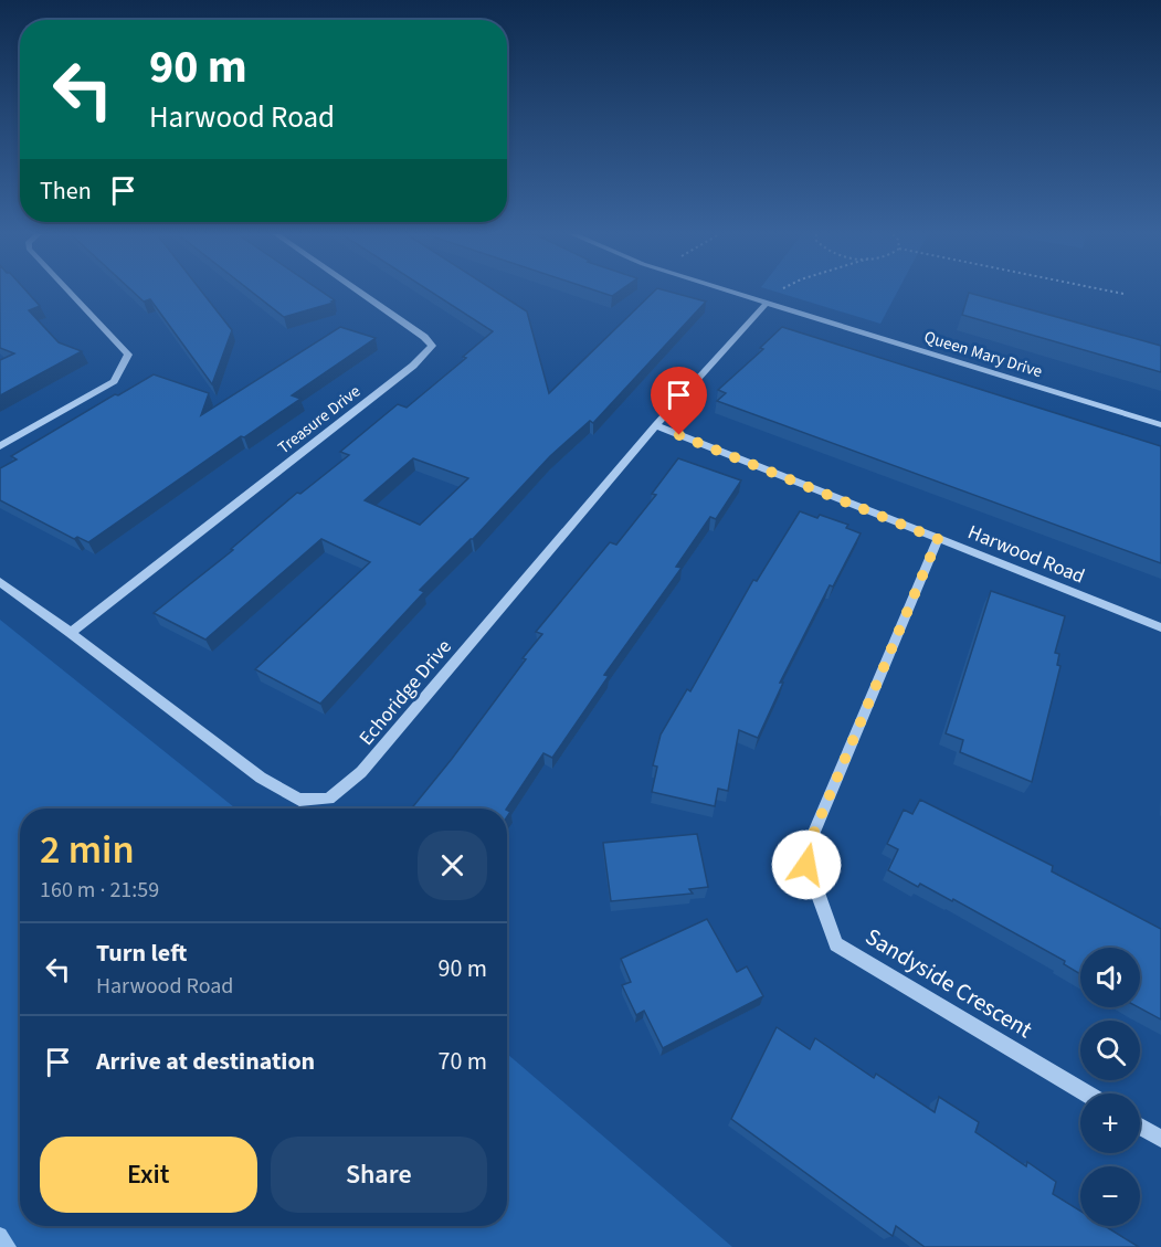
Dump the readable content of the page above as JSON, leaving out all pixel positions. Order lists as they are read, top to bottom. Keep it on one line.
{"streets":{"street":["Queen Mary Drive","Treasure Drive","Harwood Road","Echoridge Drive","Sandyside Crescent"]},"crossings":[["Queen Mary Drive","Echoridge Drive"],["Treasure Drive","Echoridge Drive"],["Harwood Road","Echoridge Drive"],["Harwood Road","Sandyside Crescent"]],"page":{"turn":["90 m","Harwood Road"],"then":"Then","heading":["2 min","160 m · 21:59"],"list":[{"name":"Turn left","note":"Harwood Road","value":"90 m"},{"name":"Arrive at destination","value":"70 m"}],"map_buttons":["+","−"],"buttons":["Exit","Share"]}}
